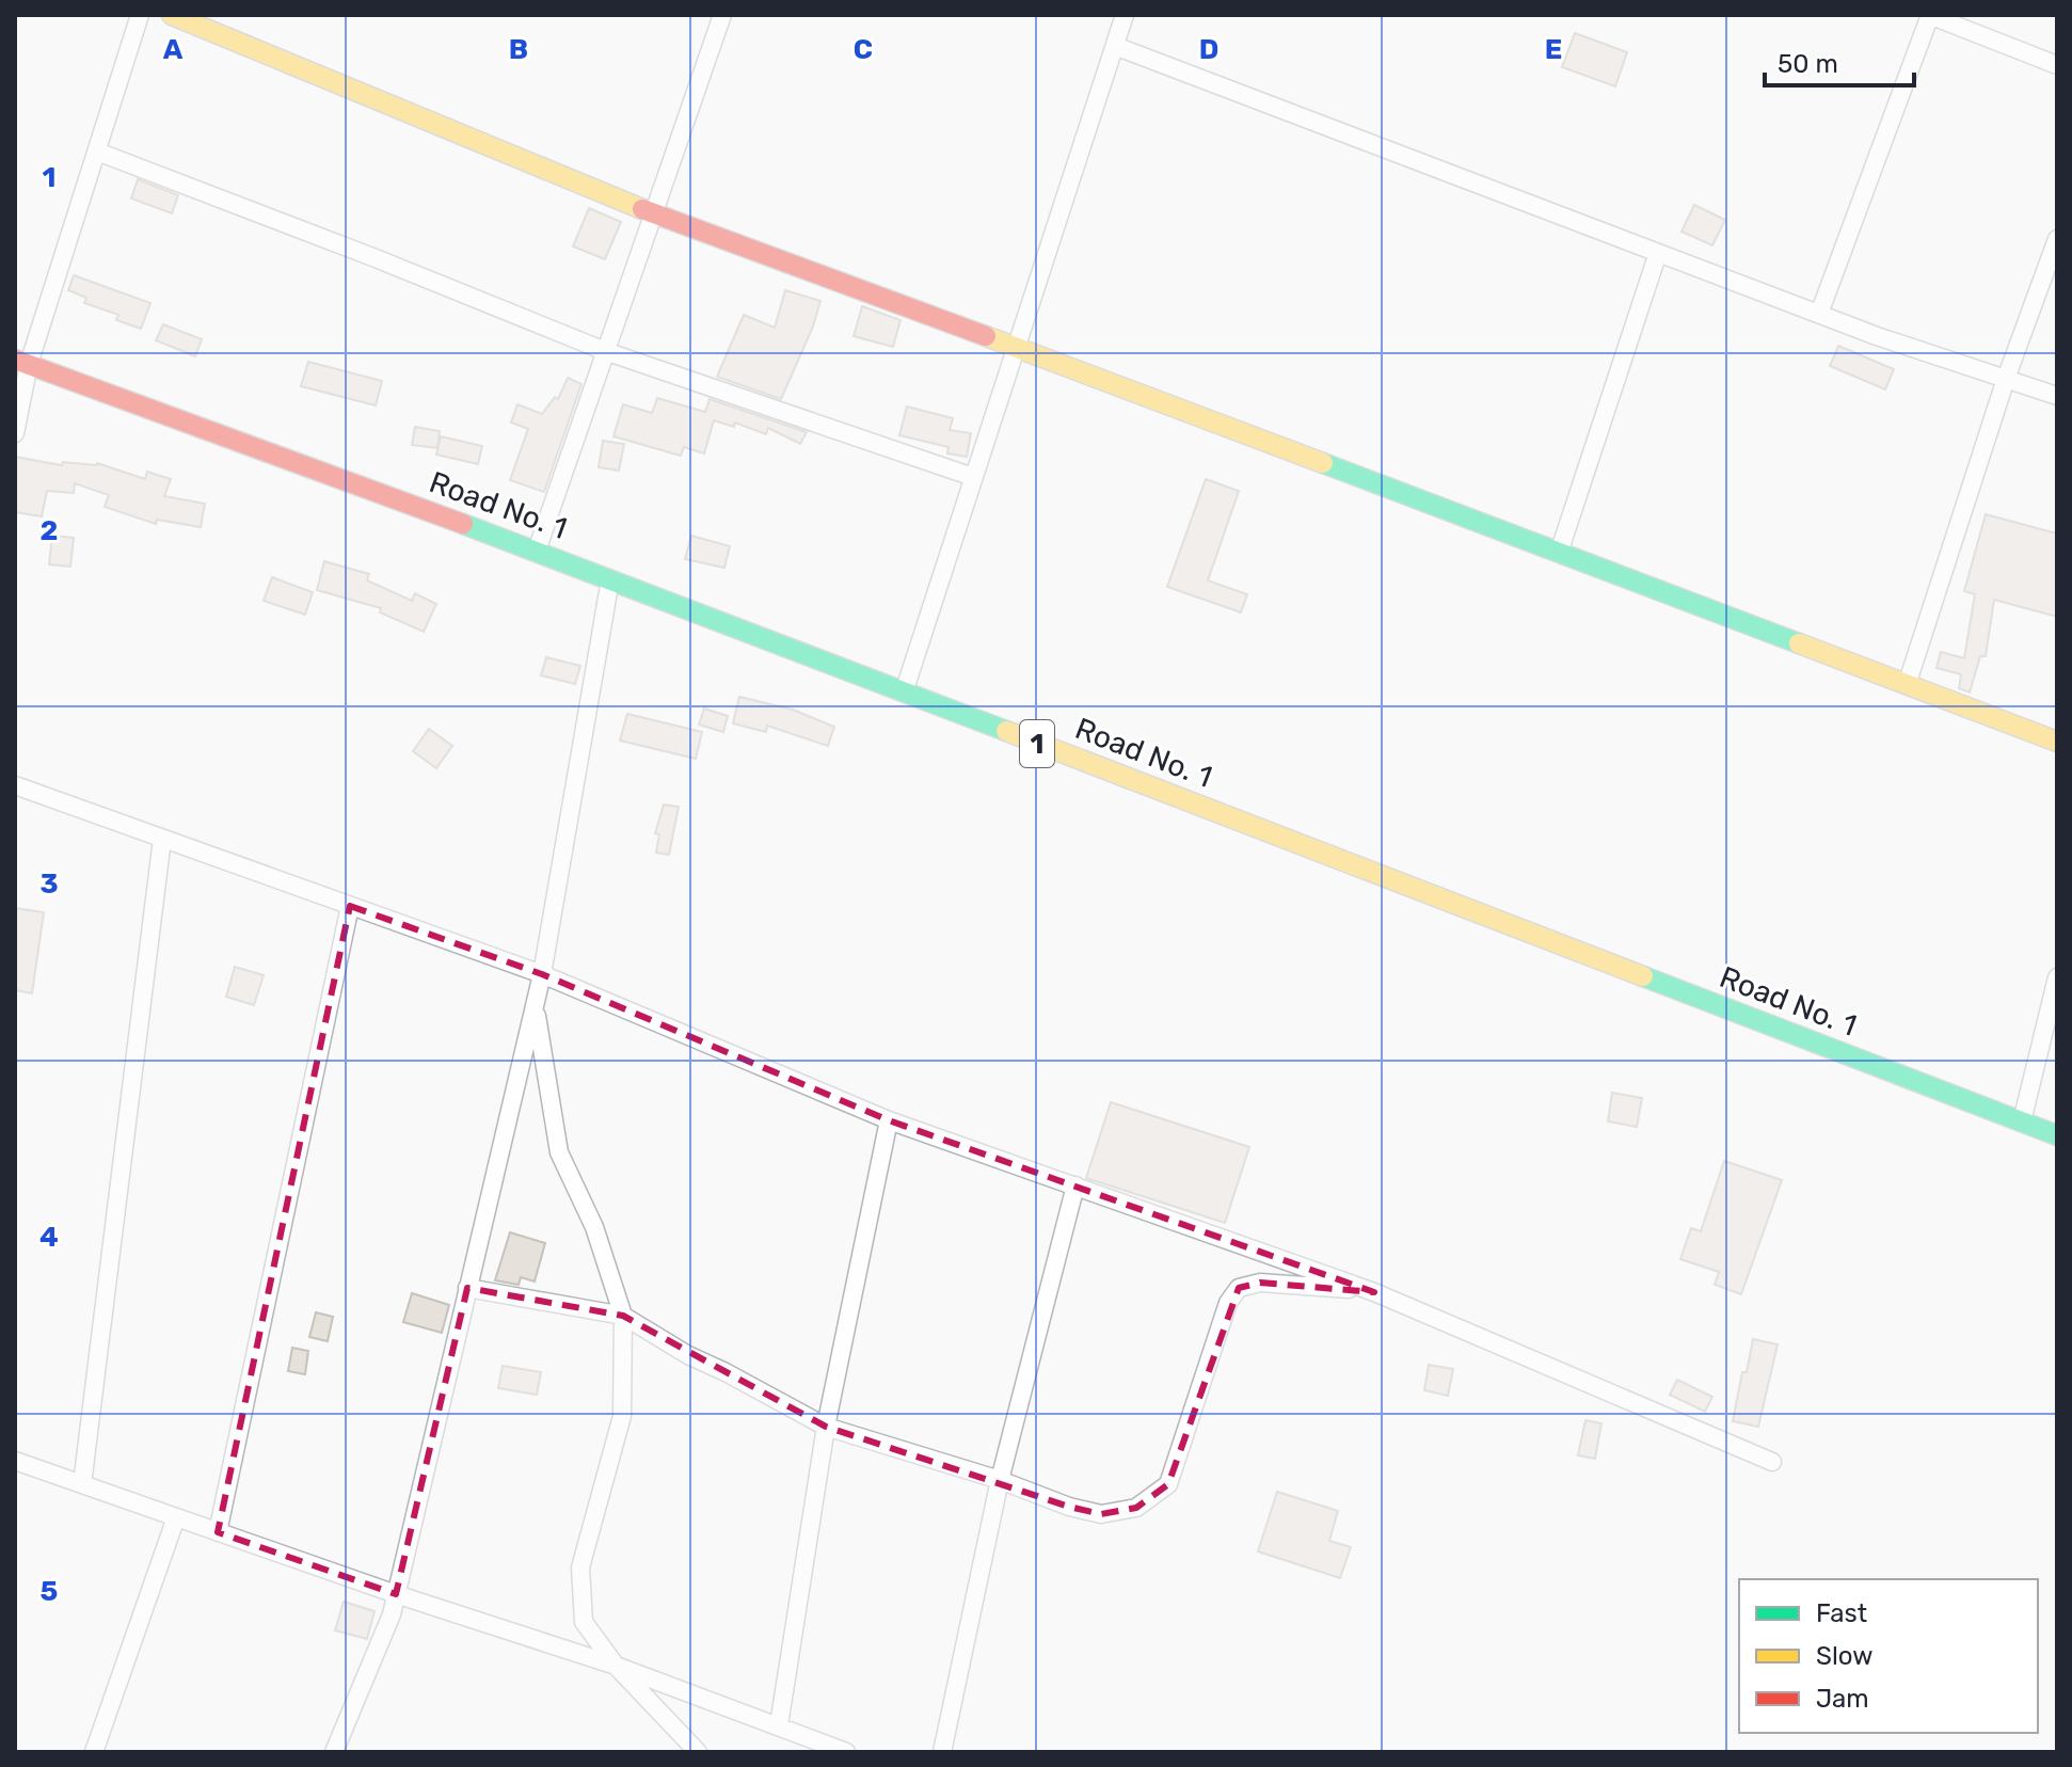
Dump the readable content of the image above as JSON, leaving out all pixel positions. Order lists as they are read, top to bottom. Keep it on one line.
{"streets":{"main road":["Road No. 1","1"]},"legend":["Fast","Slow","Jam"],"scale_bar":"50 m","grid":{"columns":["A","B","C","D","E"],"rows":["1","2","3","4","5"]}}
